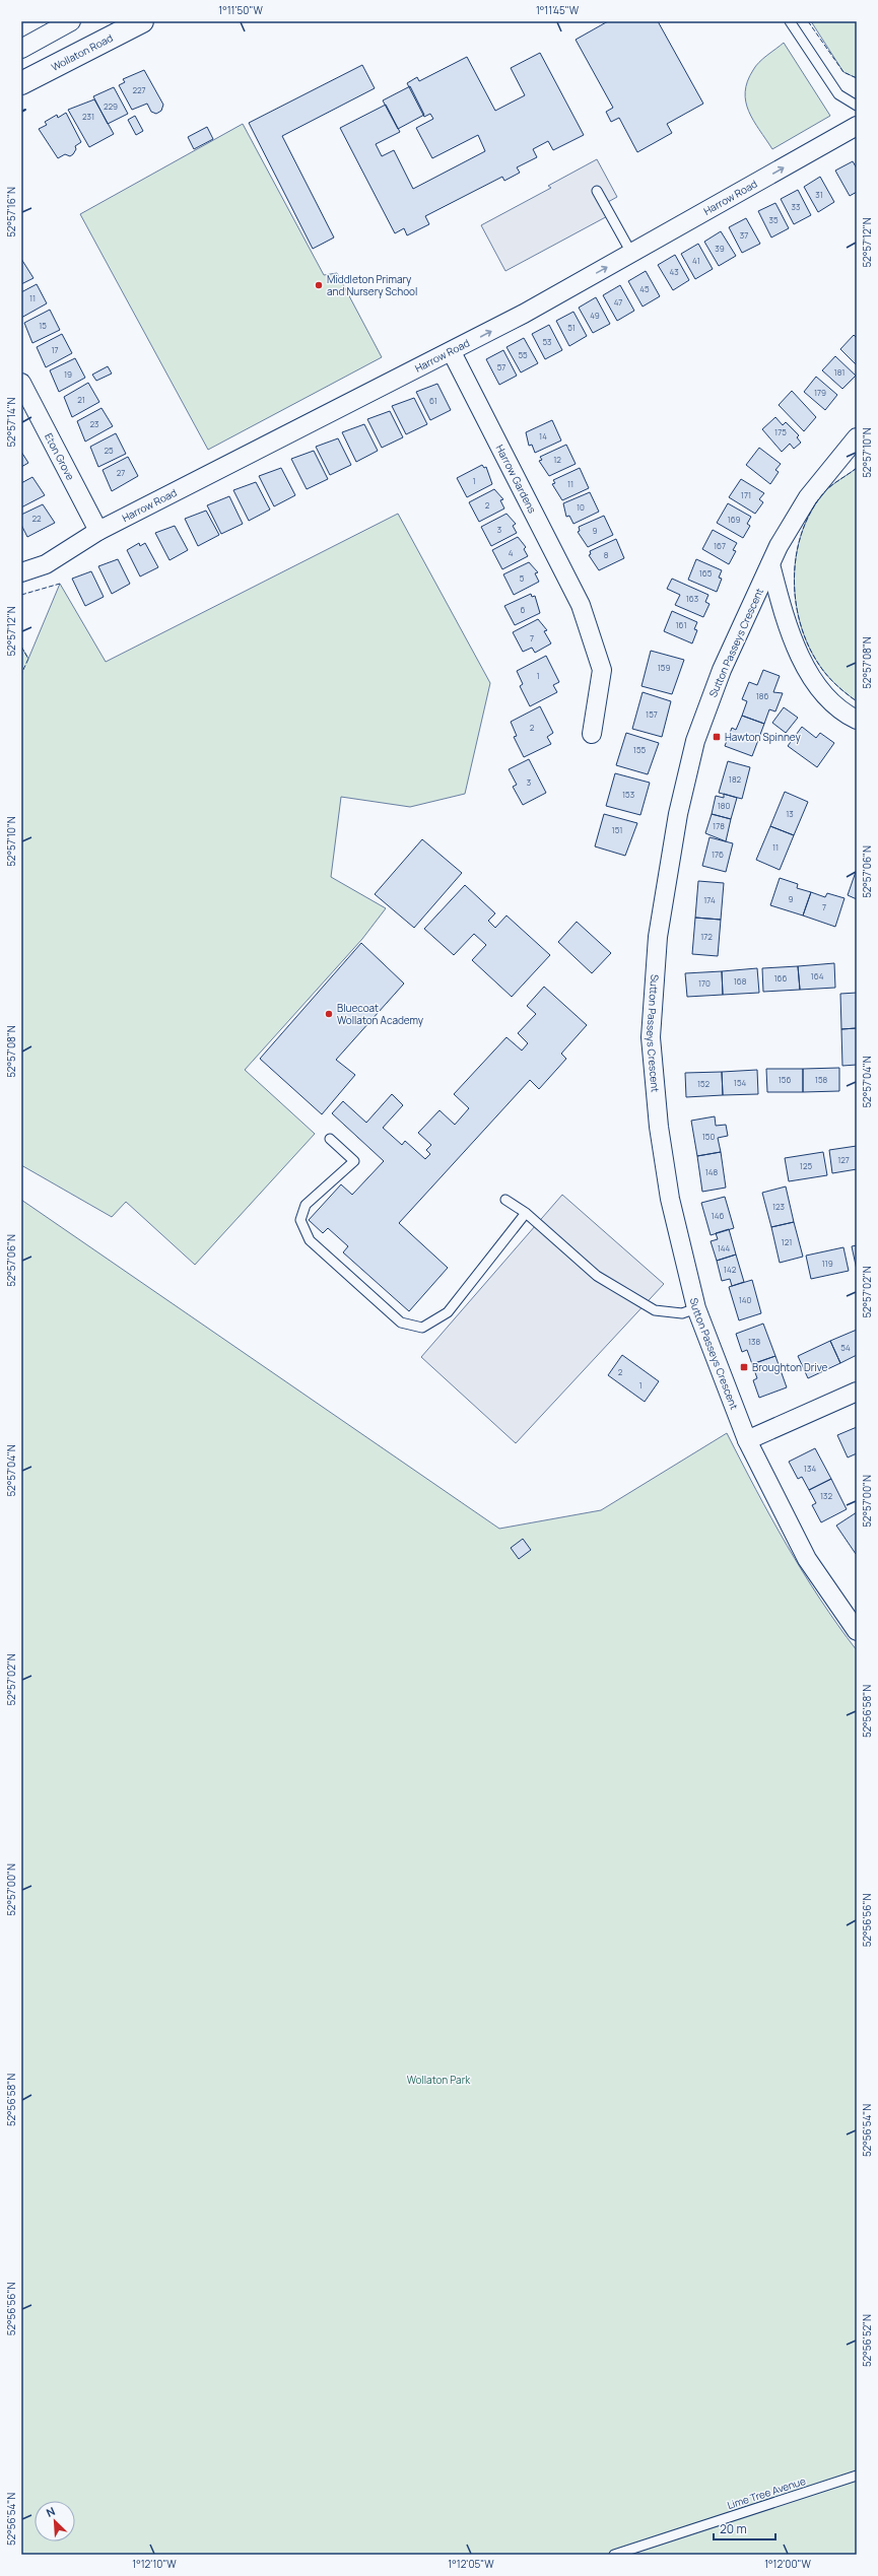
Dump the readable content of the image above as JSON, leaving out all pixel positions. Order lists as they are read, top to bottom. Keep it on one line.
{"streets":{"main road":["Wollaton Road"],"street":["Harrow Road","Eton Grove","Harrow Gardens","Sutton Passeys Crescent"],"lane":["Lime Tree Avenue"]},"crossings":[["Harrow Road","Eton Grove"],["Harrow Road","Harrow Gardens"]],"one_way":["Harrow Road"],"parks":["Wollaton Park"],"places":{"other":["Middleton Primary and Nursery School","Bluecoat Wollaton Academy"],"transit":["Hawton Spinney","Broughton Drive"]},"house_numbers":["227","229","231","31","33","35","37","39","41","43","45","11","47","49","15","51","53","17","55","57","181","19","179","21","61","23","175","14","25","12","27","1","11","171","2","10","22","169","3","9","167","4","8","165","5","163","6","161","7","159","1","186","157","2","155","182","3","153","180","13","178","151","11","176","9","174","7","172","164","166","168","170","156","158","154","152","150","127","125","148","123","146","121","144","119","142","140","138","54","2","1","134","132"],"scale_bar":"20 m","north":"top left","coordinates":["1°11'50\"W","1°11'45\"W","52°57'16\"N","52°57'12\"N","52°57'14\"N","52°57'10\"N","52°57'08\"N","52°57'06\"N","52°57'04\"N","52°57'02\"N","52°57'00\"N","52°56'58\"N","52°56'56\"N","52°56'54\"N","52°56'52\"N","1°12'10\"W","1°12'05\"W","1°12'00\"W"]}
